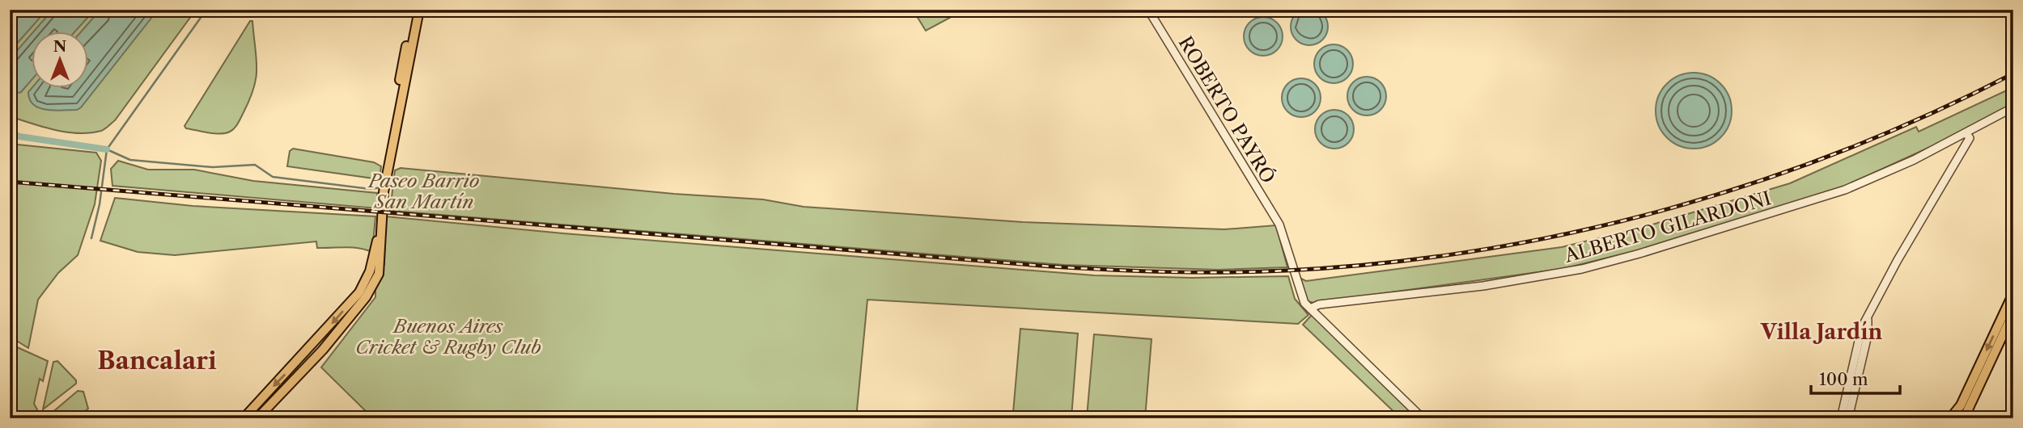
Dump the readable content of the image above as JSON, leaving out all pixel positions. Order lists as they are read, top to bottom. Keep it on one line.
{"streets":{"street":["ROBERTO PAYRÓ","ALBERTO GILARDONI"]},"crossings":[["ROBERTO PAYRÓ","ALBERTO GILARDONI"]],"districts":["Villa Jardín","Bancalari"],"parks":["Paseo Barrio San Martín","Buenos Aires Cricket & Rugby Club"],"scale_bar":"100 m","north":"top"}
